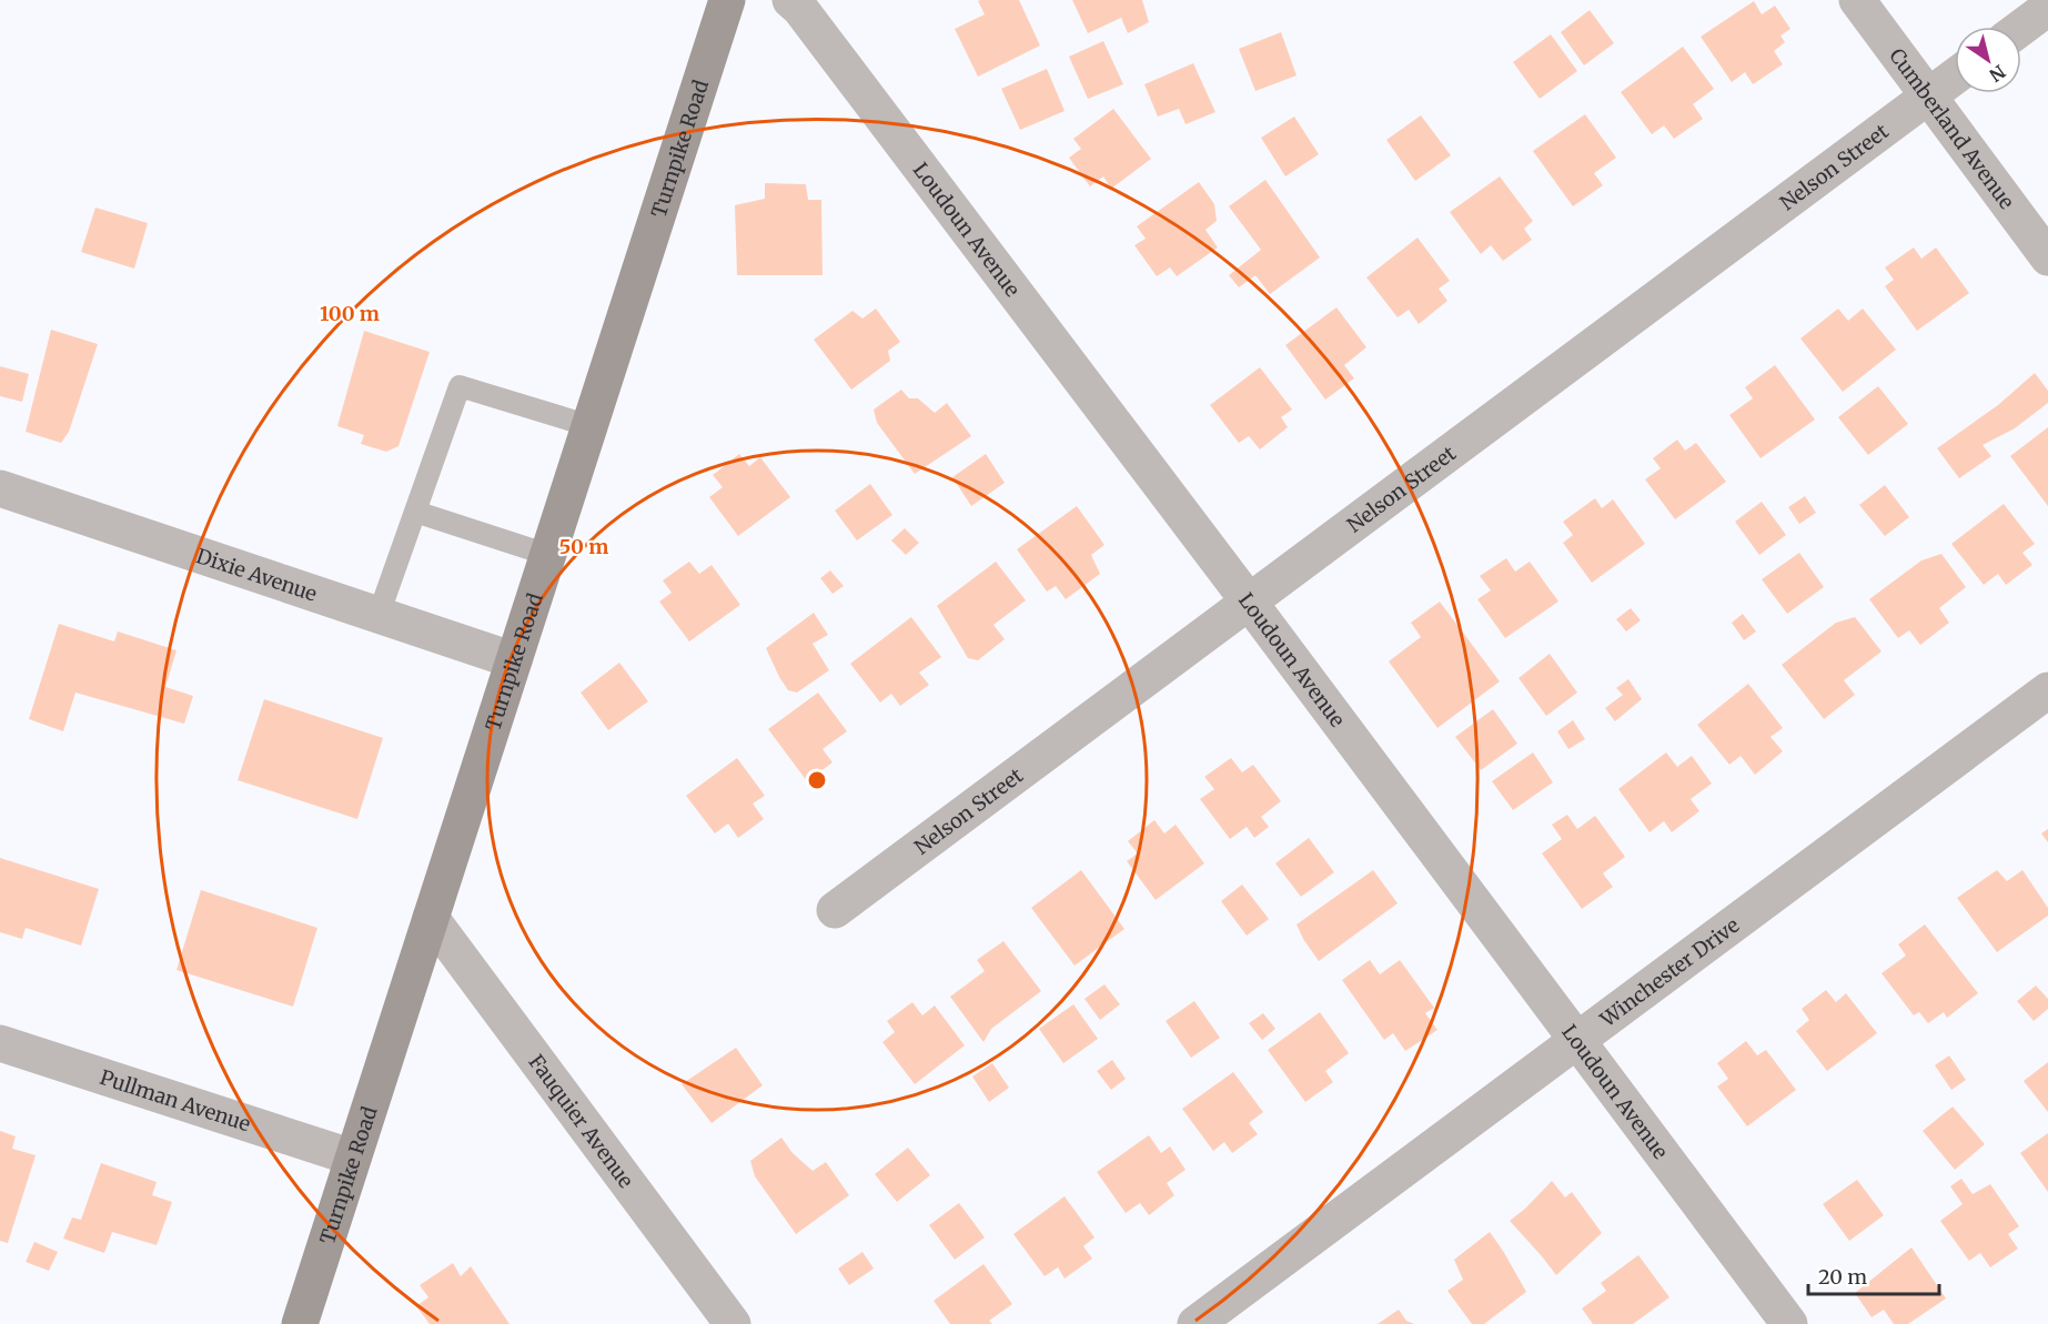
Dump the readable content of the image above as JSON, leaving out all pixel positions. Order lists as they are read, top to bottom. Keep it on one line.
{"streets":{"main road":["Turnpike Road"],"street":["Cumberland Avenue","Nelson Street","Loudoun Avenue","Dixie Avenue","Winchester Drive","Pullman Avenue","Fauquier Avenue"]},"crossings":[["Cumberland Avenue","Nelson Street"],["Turnpike Road","Dixie Avenue"],["Turnpike Road","Pullman Avenue"],["Turnpike Road","Fauquier Avenue"],["Nelson Street","Loudoun Avenue"],["Loudoun Avenue","Winchester Drive"]],"scale_bar":"20 m","north":"bottom right","rings":["100 m","50 m"]}
